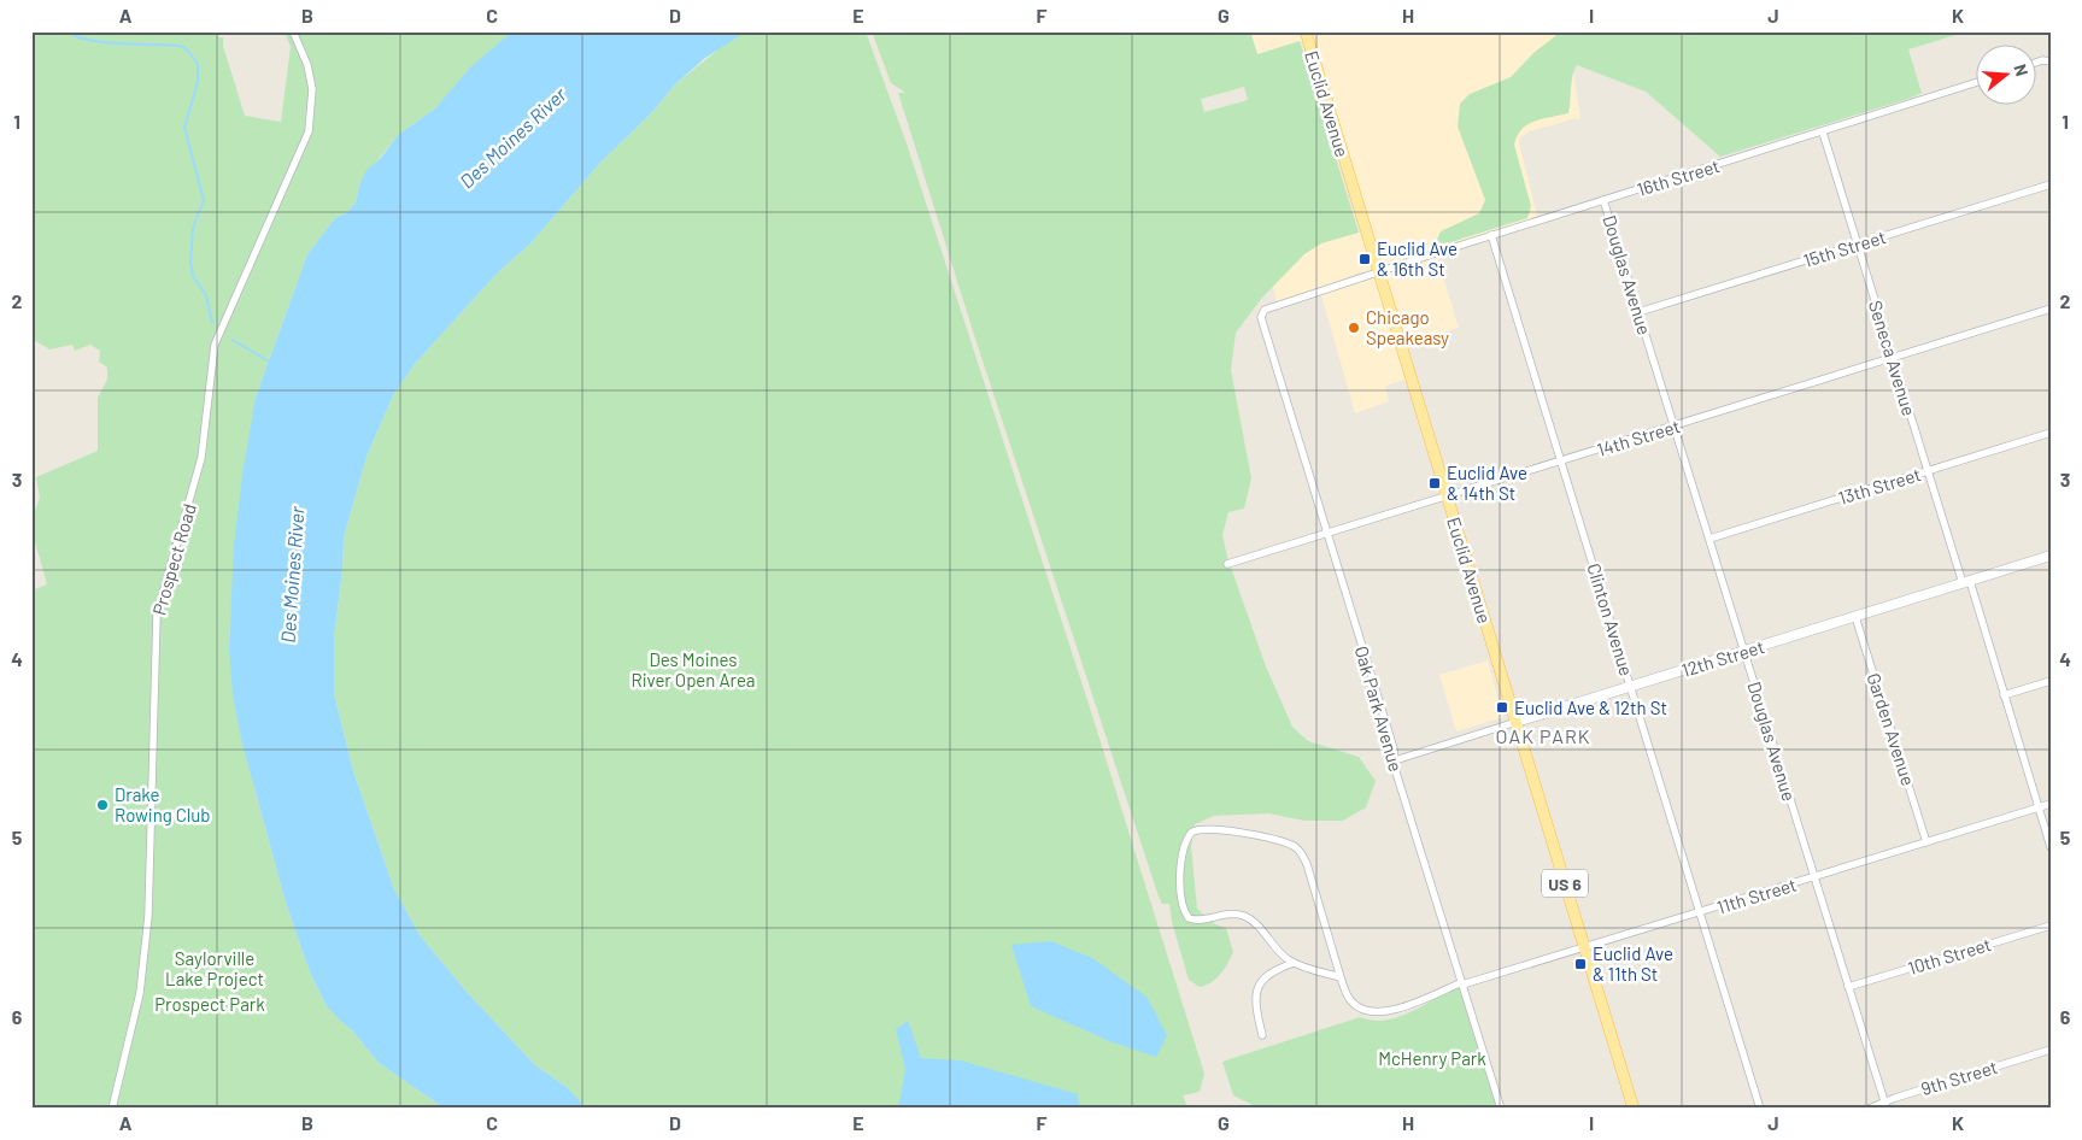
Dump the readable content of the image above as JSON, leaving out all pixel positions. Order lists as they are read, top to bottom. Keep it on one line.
{"streets":{"main road":["Euclid Avenue","12th Street","US 6"],"street":["16th Street","15th Street","Douglas Avenue","Seneca Avenue","14th Street","13th Street","Prospect Road","Clinton Avenue","Oak Park Avenue","Garden Avenue","11th Street","10th Street","9th Street"]},"crossings":[["Euclid Avenue","16th Street"],["Euclid Avenue","14th Street"],["Euclid Avenue","12th Street"],["Euclid Avenue","11th Street"],["16th Street","Douglas Avenue"],["16th Street","Seneca Avenue"],["16th Street","Clinton Avenue"],["16th Street","Oak Park Avenue"],["15th Street","Douglas Avenue"],["15th Street","Seneca Avenue"],["Douglas Avenue","14th Street"],["Douglas Avenue","13th Street"],["Douglas Avenue","12th Street"],["Douglas Avenue","11th Street"],["Douglas Avenue","10th Street"],["Douglas Avenue","9th Street"],["Seneca Avenue","14th Street"],["Seneca Avenue","13th Street"],["Seneca Avenue","12th Street"],["Seneca Avenue","11th Street"],["14th Street","Clinton Avenue"],["14th Street","Oak Park Avenue"],["Clinton Avenue","12th Street"],["Clinton Avenue","11th Street"],["12th Street","Oak Park Avenue"],["12th Street","Garden Avenue"],["Oak Park Avenue","11th Street"],["Garden Avenue","11th Street"]],"districts":["OAK PARK"],"water":["Des Moines River"],"parks":["Des Moines River Open Area","Saylorville Lake Project","Prospect Park","McHenry Park"],"places":{"transit":["Euclid Ave & 16th St","Euclid Ave & 14th St","Euclid Ave & 12th St","Euclid Ave & 11th St"],"other":["Chicago Speakeasy","Drake Rowing Club"]},"north":"right","grid":{"columns":["A","B","C","D","E","F","G","H","I","J","K"],"rows":["1","2","3","4","5","6"]}}
